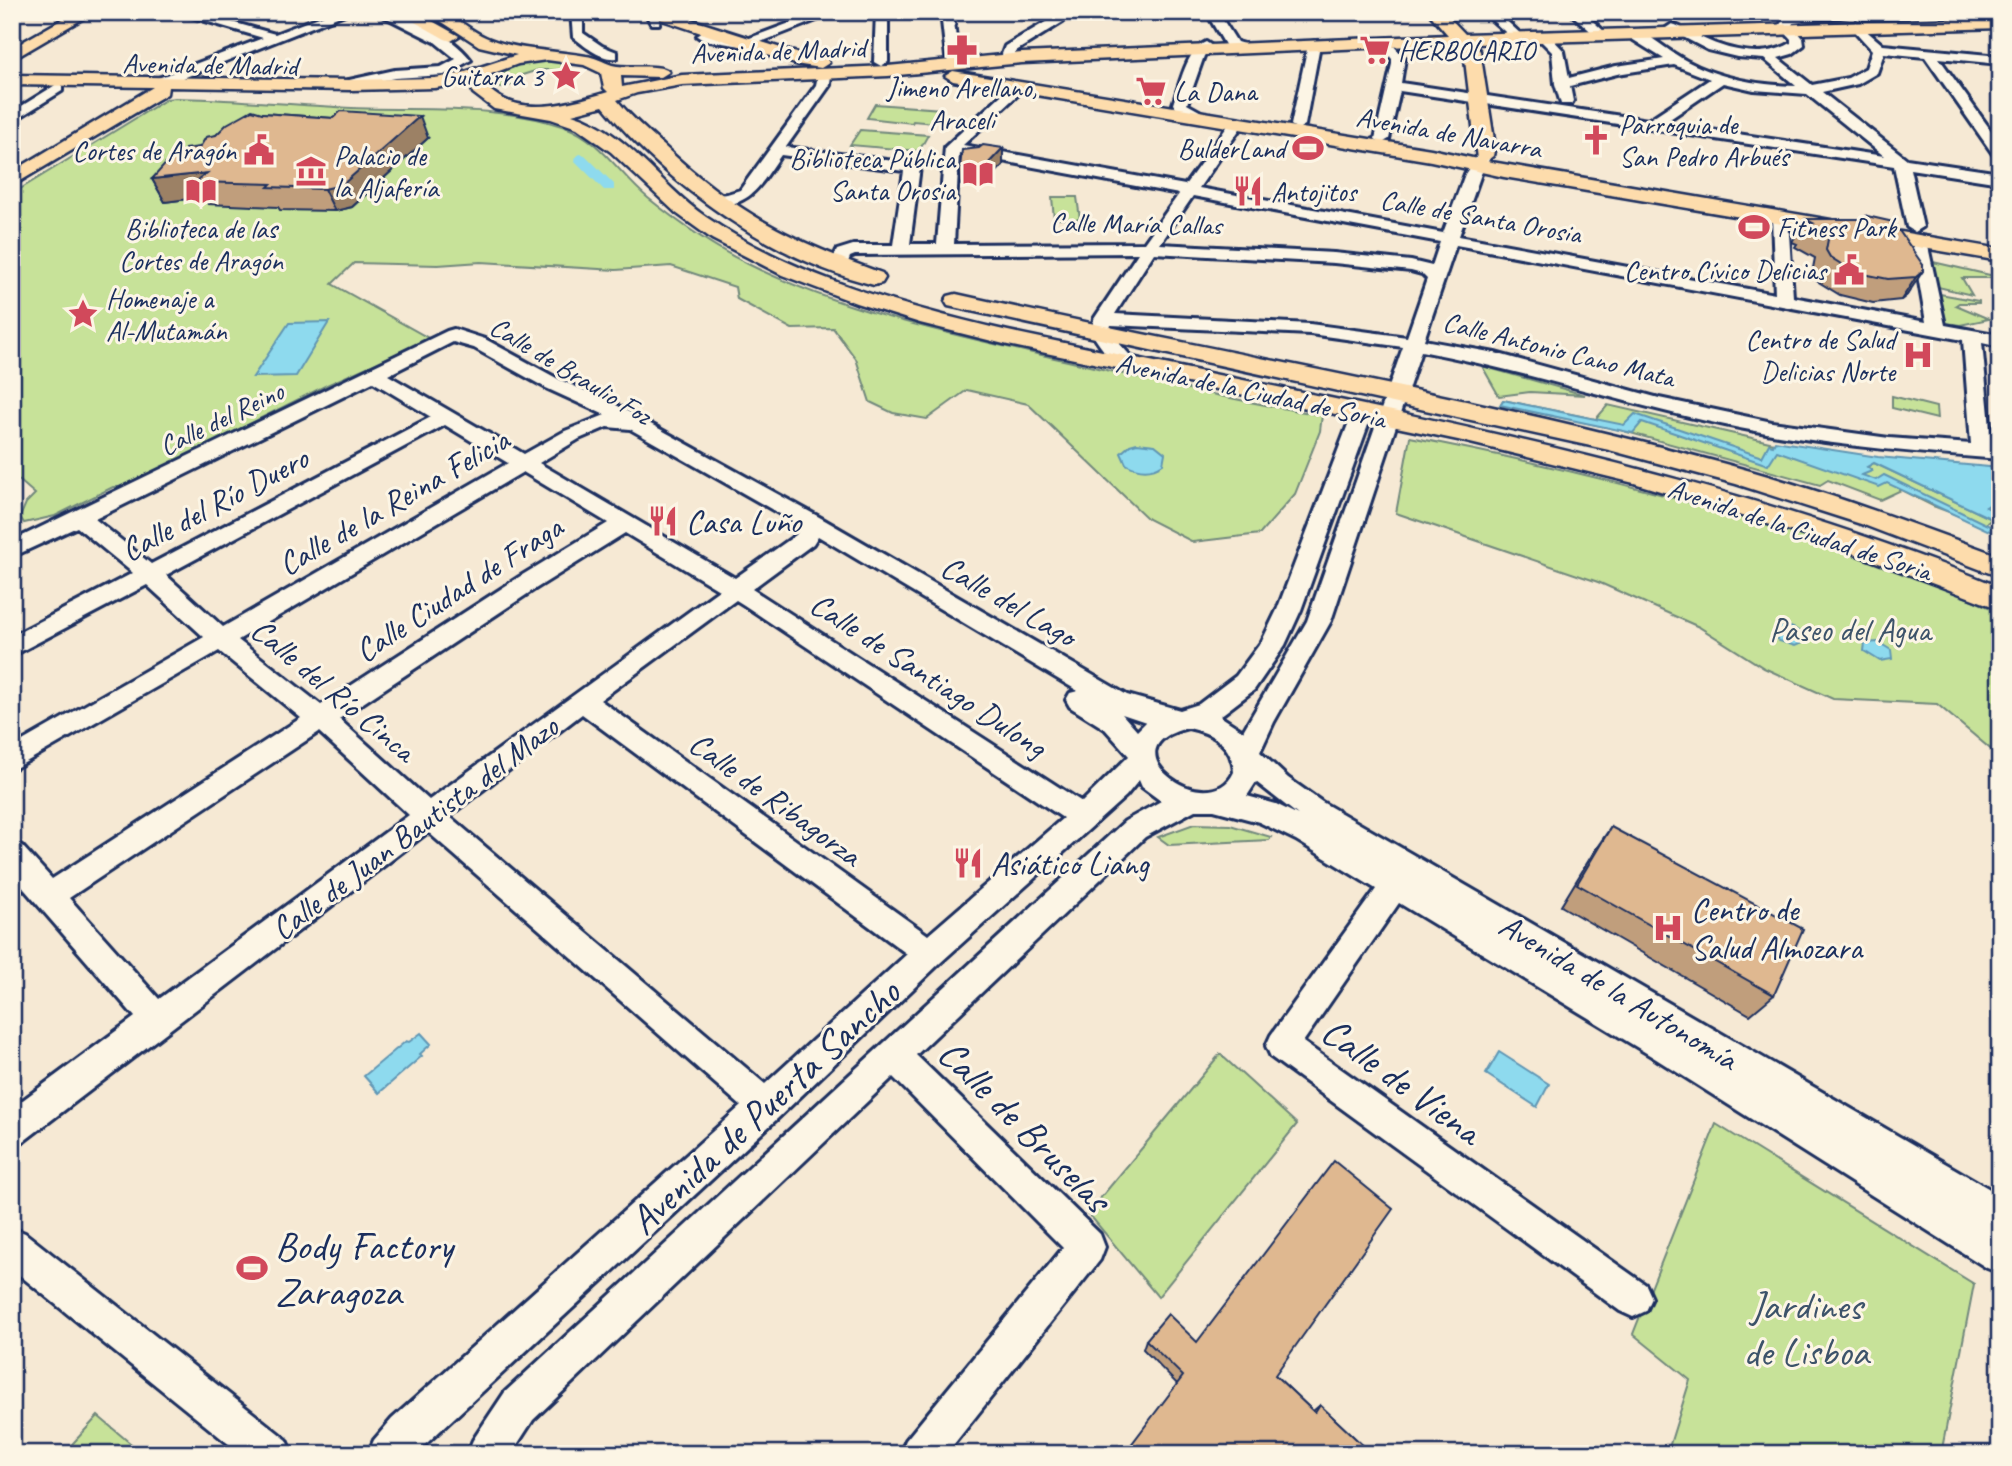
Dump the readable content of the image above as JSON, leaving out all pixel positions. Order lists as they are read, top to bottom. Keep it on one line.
{"streets":{"main road":["Avenida de Madrid","Avenida de Navarra","Avenida de la Ciudad de Soria"],"street":["Calle de Santa Orosia","Calle María Callas","Calle Antonio Cano Mata","Calle de Braulio Foz","Calle del Reino","Calle de la Reina Felicia","Calle del Río Duero","Calle Ciudad de Fraga","Calle del Lago","Calle de Santiago Dulong","Calle del Río Cinca","Calle de Ribagorza","Calle de Juan Bautista del Mazo","Avenida de la Autonomía","Calle de Viena","Avenida de Puerta Sancho","Calle de Bruselas"]},"crossings":[["Avenida de Madrid","Avenida de Navarra"],["Avenida de Madrid","Avenida de la Ciudad de Soria"],["Calle Antonio Cano Mata","Avenida de la Ciudad de Soria"],["Calle de Braulio Foz","Calle del Reino"],["Calle de Braulio Foz","Calle de la Reina Felicia"],["Calle de Braulio Foz","Calle del Lago"],["Calle de Braulio Foz","Calle de Juan Bautista del Mazo"],["Calle del Reino","Calle de Santiago Dulong"],["Calle del Reino","Calle del Río Cinca"],["Calle de la Reina Felicia","Calle de Santiago Dulong"],["Calle de la Reina Felicia","Calle del Río Cinca"],["Calle del Río Duero","Calle de Santiago Dulong"],["Calle del Río Duero","Calle del Río Cinca"],["Calle Ciudad de Fraga","Calle de Santiago Dulong"],["Calle Ciudad de Fraga","Calle del Río Cinca"],["Calle del Lago","Calle de Juan Bautista del Mazo"],["Calle del Lago","Avenida de la Autonomía"],["Calle del Lago","Avenida de Puerta Sancho"],["Calle de Santiago Dulong","Calle de Juan Bautista del Mazo"],["Calle de Santiago Dulong","Avenida de Puerta Sancho"],["Calle del Río Cinca","Calle de Juan Bautista del Mazo"],["Calle del Río Cinca","Avenida de Puerta Sancho"],["Calle de Ribagorza","Calle de Juan Bautista del Mazo"],["Calle de Ribagorza","Avenida de Puerta Sancho"],["Avenida de la Autonomía","Calle de Viena"],["Avenida de la Autonomía","Avenida de Puerta Sancho"],["Avenida de Puerta Sancho","Calle de Bruselas"]],"parks":["Paseo del Agua","Jardines de Lisboa"],"places":{"pharmacy":["Jimeno Arellano, Araceli"],"supermarket":["HERBOLARIO","La Dana"],"place":["Guitarra 3","Homenaje a Al-Mutamán"],"church":["Parroquia de San Pedro Arbués"],"sports":["BulderLand","Fitness Park","Body Factory Zaragoza"],"public building":["Cortes de Aragón","Centro Cívico Delicias"],"museum":["Palacio de la Aljafería"],"library":["Biblioteca Pública Santa Orosia","Biblioteca de las Cortes de Aragón"],"restaurant":["Antojitos","Casa Luño","Asiático Liang"],"hospital":["Centro de Salud Delicias Norte","Centro de Salud Almozara"]}}
